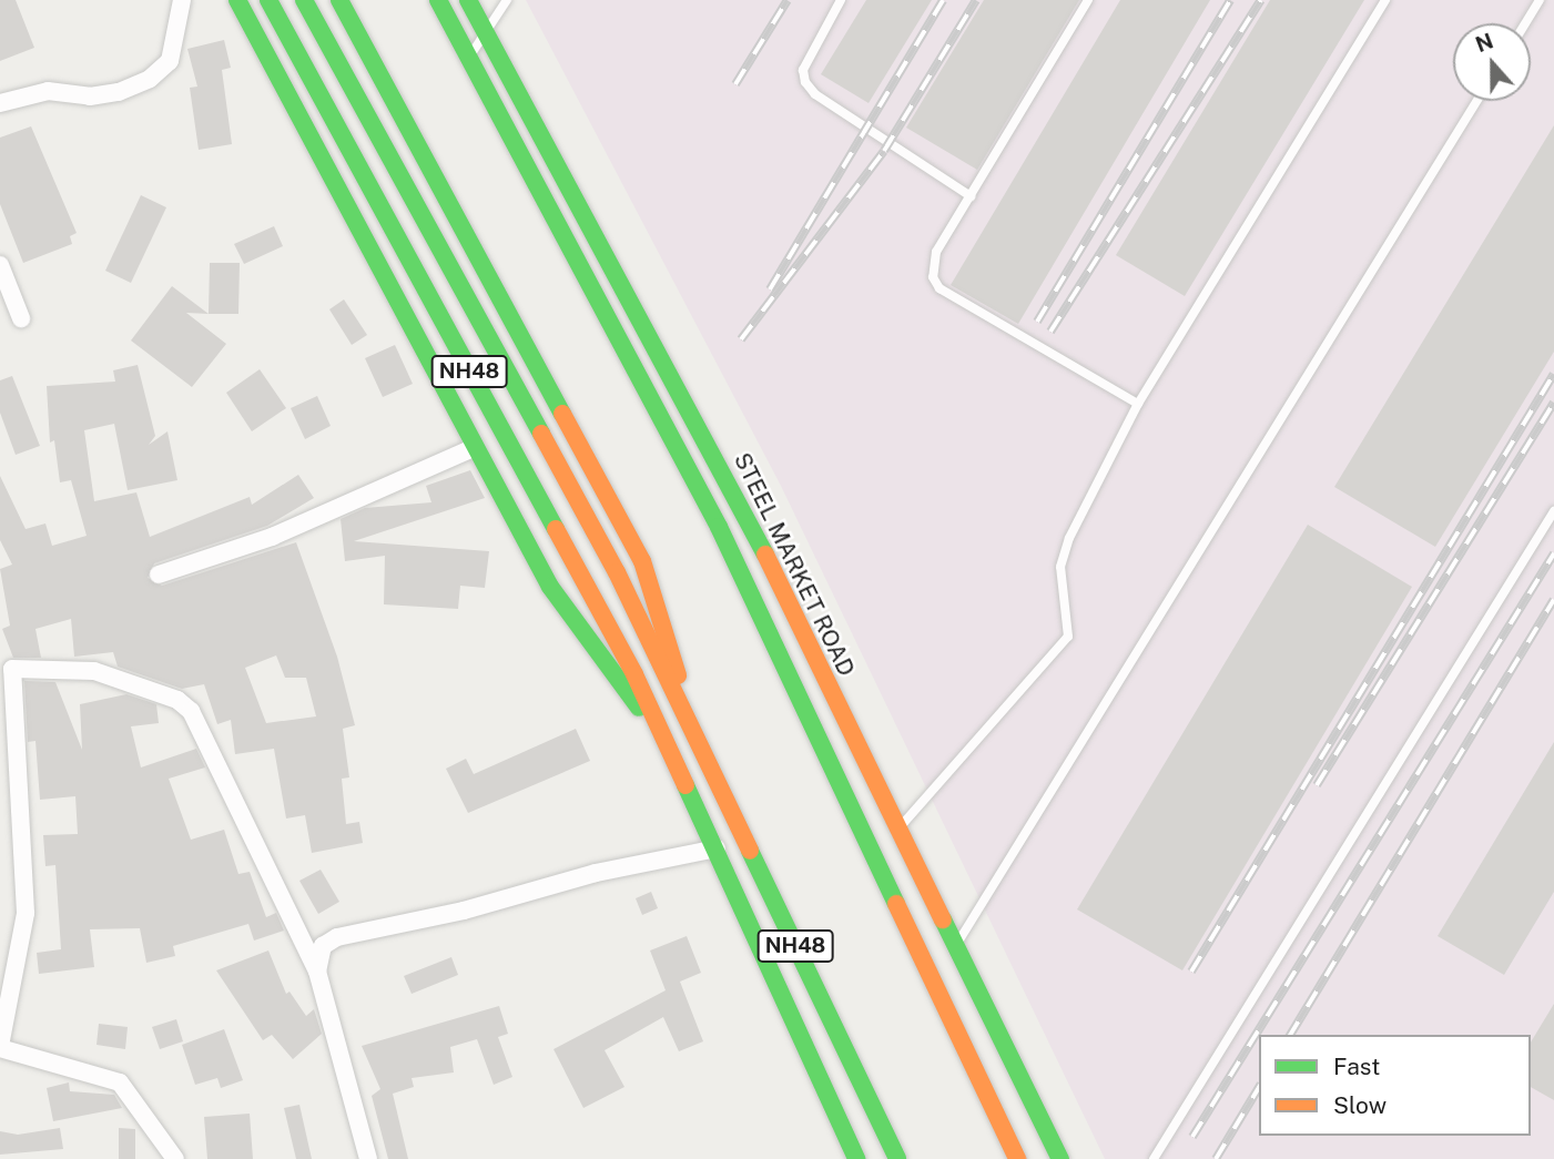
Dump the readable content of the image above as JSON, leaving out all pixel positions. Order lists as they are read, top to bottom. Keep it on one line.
{"streets":{"main road":["NH48","STEEL MARKET ROAD"]},"legend":["Fast","Slow"],"north":"top"}
